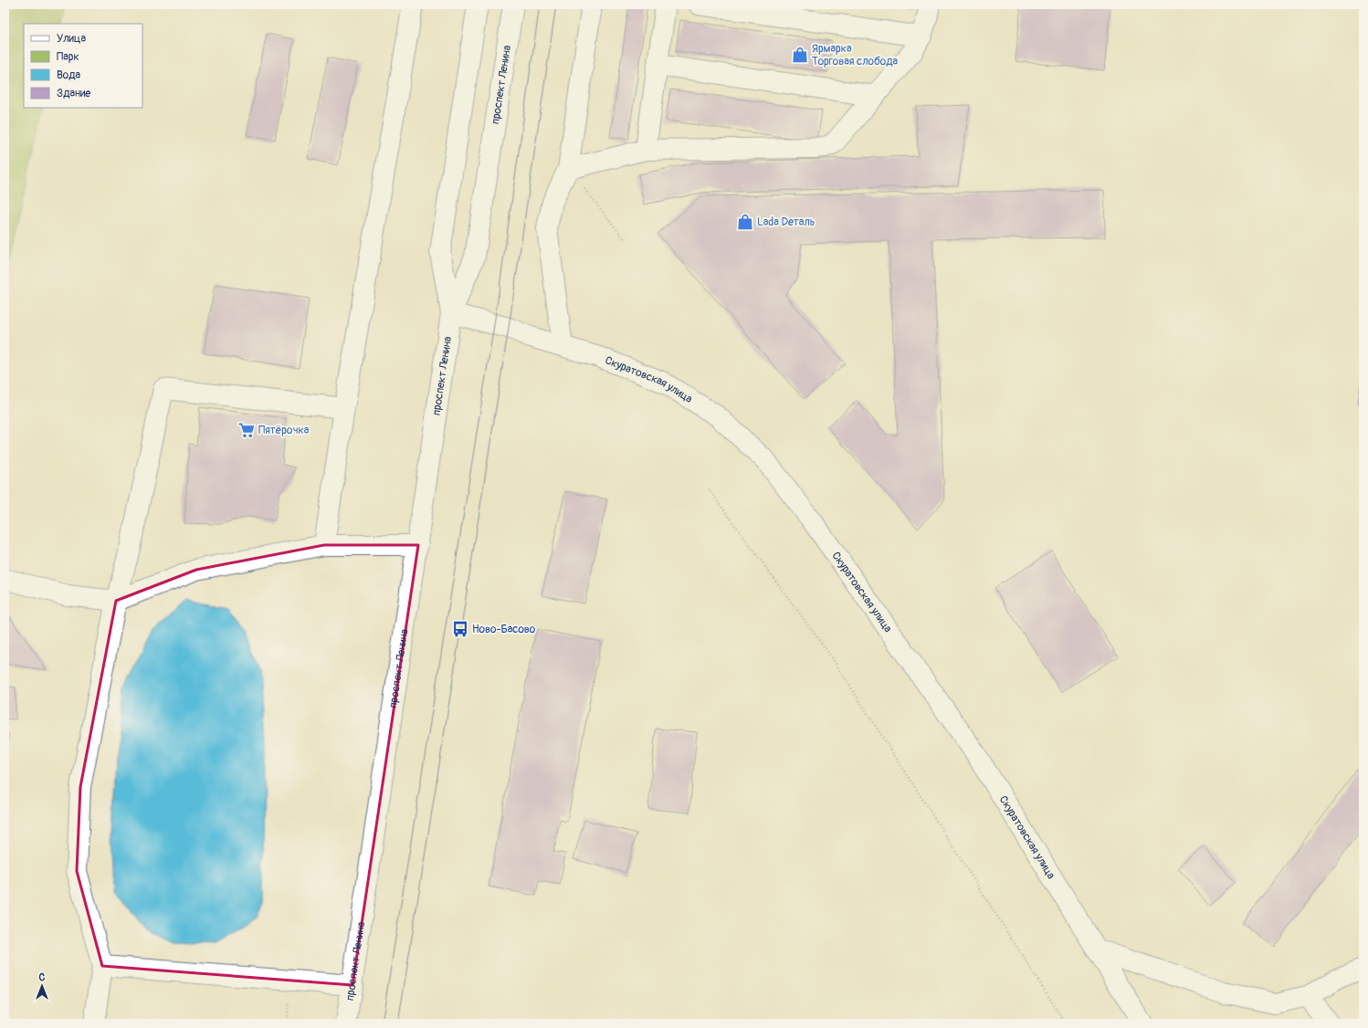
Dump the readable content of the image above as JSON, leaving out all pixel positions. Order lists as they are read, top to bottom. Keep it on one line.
{"streets":{"street":["проспект Ленина","Скуратовская улица"]},"crossings":[["проспект Ленина","Скуратовская улица"]],"places":{"shop":["Ярмарка Торговая слобода","Lada Dеталь"],"supermarket":["Пятёрочка"],"bus stop":["Ново-Басово"]},"legend":["Улица","Парк","Вода","Здание"],"north":"top"}
